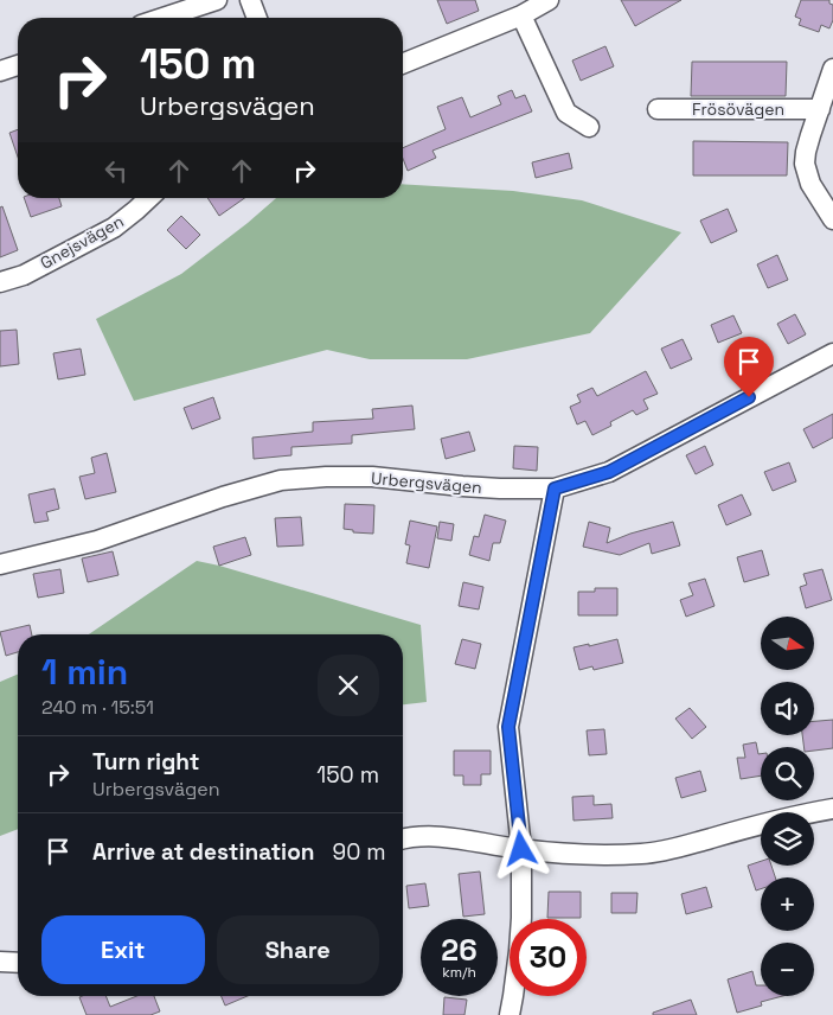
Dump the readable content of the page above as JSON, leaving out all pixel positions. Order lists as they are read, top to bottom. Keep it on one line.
{"streets":{"street":["Frösövägen","Gnejsvägen","Urbergsvägen"]},"north":"right","page":{"turn":["150 m","Urbergsvägen"],"map_buttons":["+","−"],"heading":["1 min","240 m · 15:51"],"list":[{"name":"Turn right","note":"Urbergsvägen","value":"150 m"},{"name":"Arrive at destination","value":"90 m"}],"buttons":["Exit","Share"],"speed":"26 km/h","limit":"30"}}
